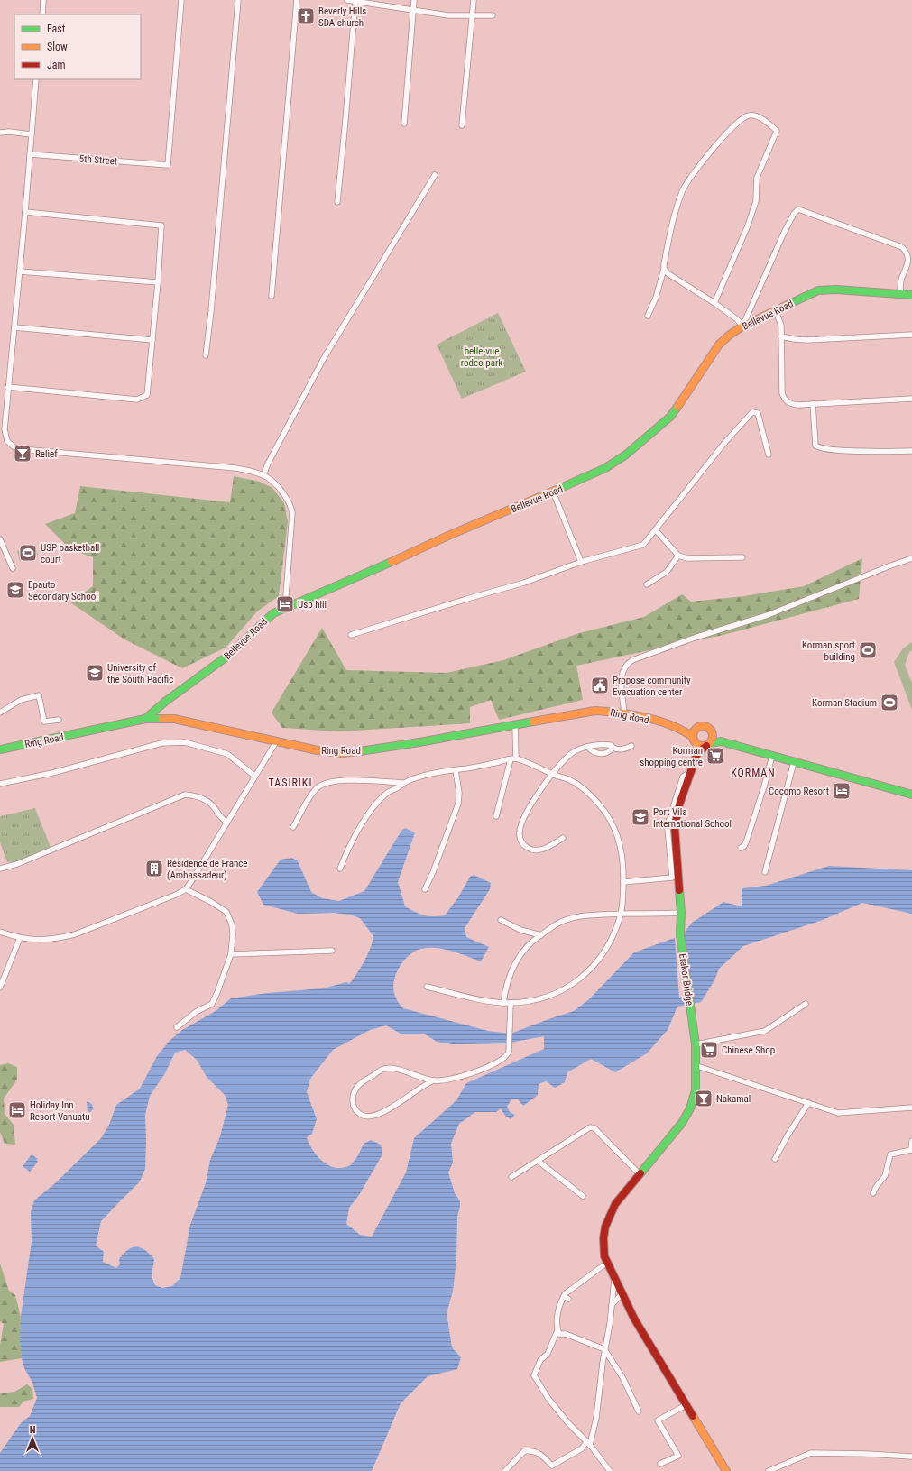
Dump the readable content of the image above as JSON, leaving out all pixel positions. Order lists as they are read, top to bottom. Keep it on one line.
{"streets":{"street":["5th Street","Bellevue Road","Ring Road","Erakor Bridge"]},"crossings":[["Bellevue Road","Ring Road"]],"districts":["KORMAN","TASIRIKI"],"parks":["belle-vue rodeo park"],"places":{"church":["Beverly Hills SDA church"],"bar":["Relief","Nakamal"],"sports":["USP basketball court","Korman sport building","Korman Stadium"],"school or university":["Epauto Secondary School","University of the South Pacific","Port Vila International School"],"hotel":["Usp hill","Cocomo Resort","Holiday Inn Resort Vanuatu"],"public building":["Propose community Evacuation center"],"supermarket":["Korman shopping centre","Chinese Shop"],"building":["Résidence de France (Ambassadeur)"]},"legend":["Fast","Slow","Jam"],"north":"top"}
